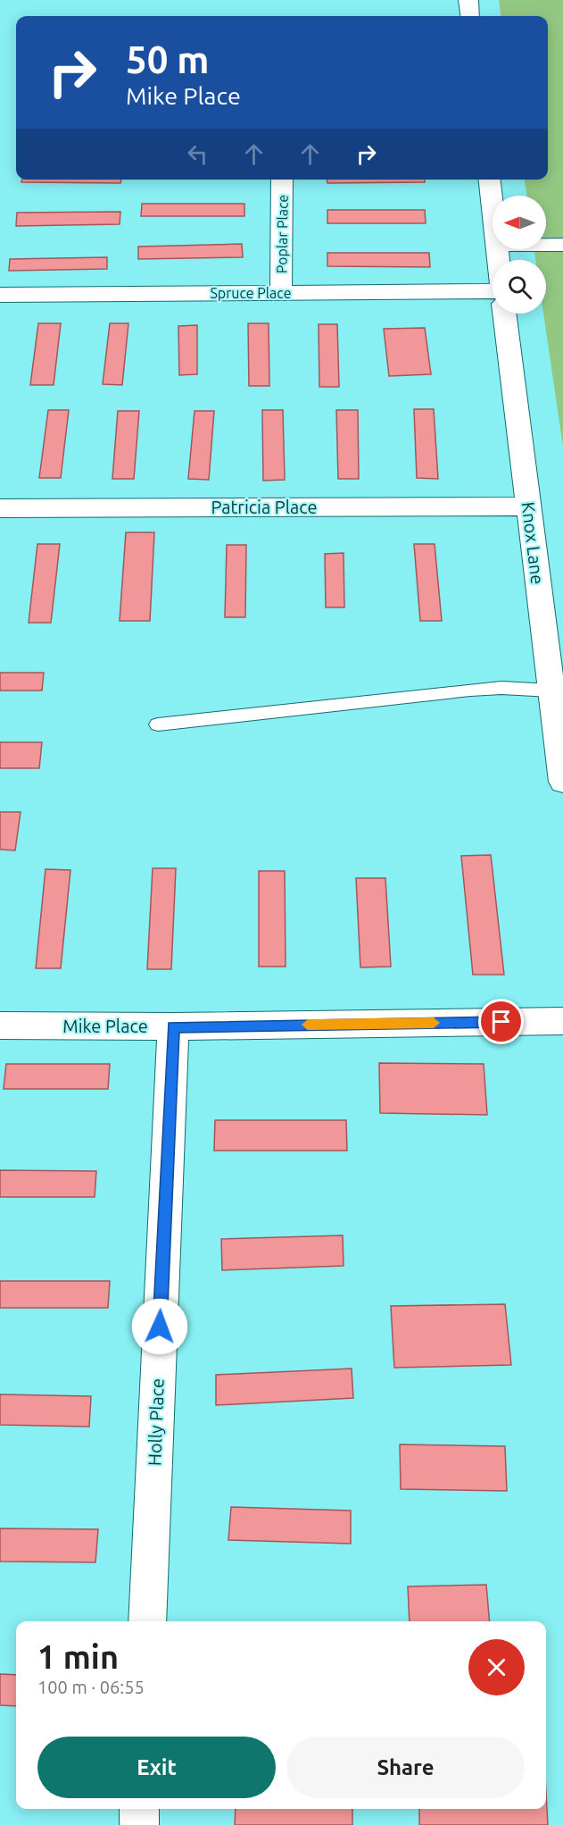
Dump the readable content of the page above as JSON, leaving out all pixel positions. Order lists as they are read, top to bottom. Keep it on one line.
{"streets":{"street":["Poplar Place","Spruce Place","Patricia Place","Knox Lane","Mike Place","Holly Place"]},"crossings":[["Poplar Place","Spruce Place"],["Patricia Place","Knox Lane"],["Mike Place","Holly Place"]],"north":"left","page":{"turn":["50 m","Mike Place"],"heading":["1 min","100 m · 06:55"],"buttons":["Exit","Share"]}}
